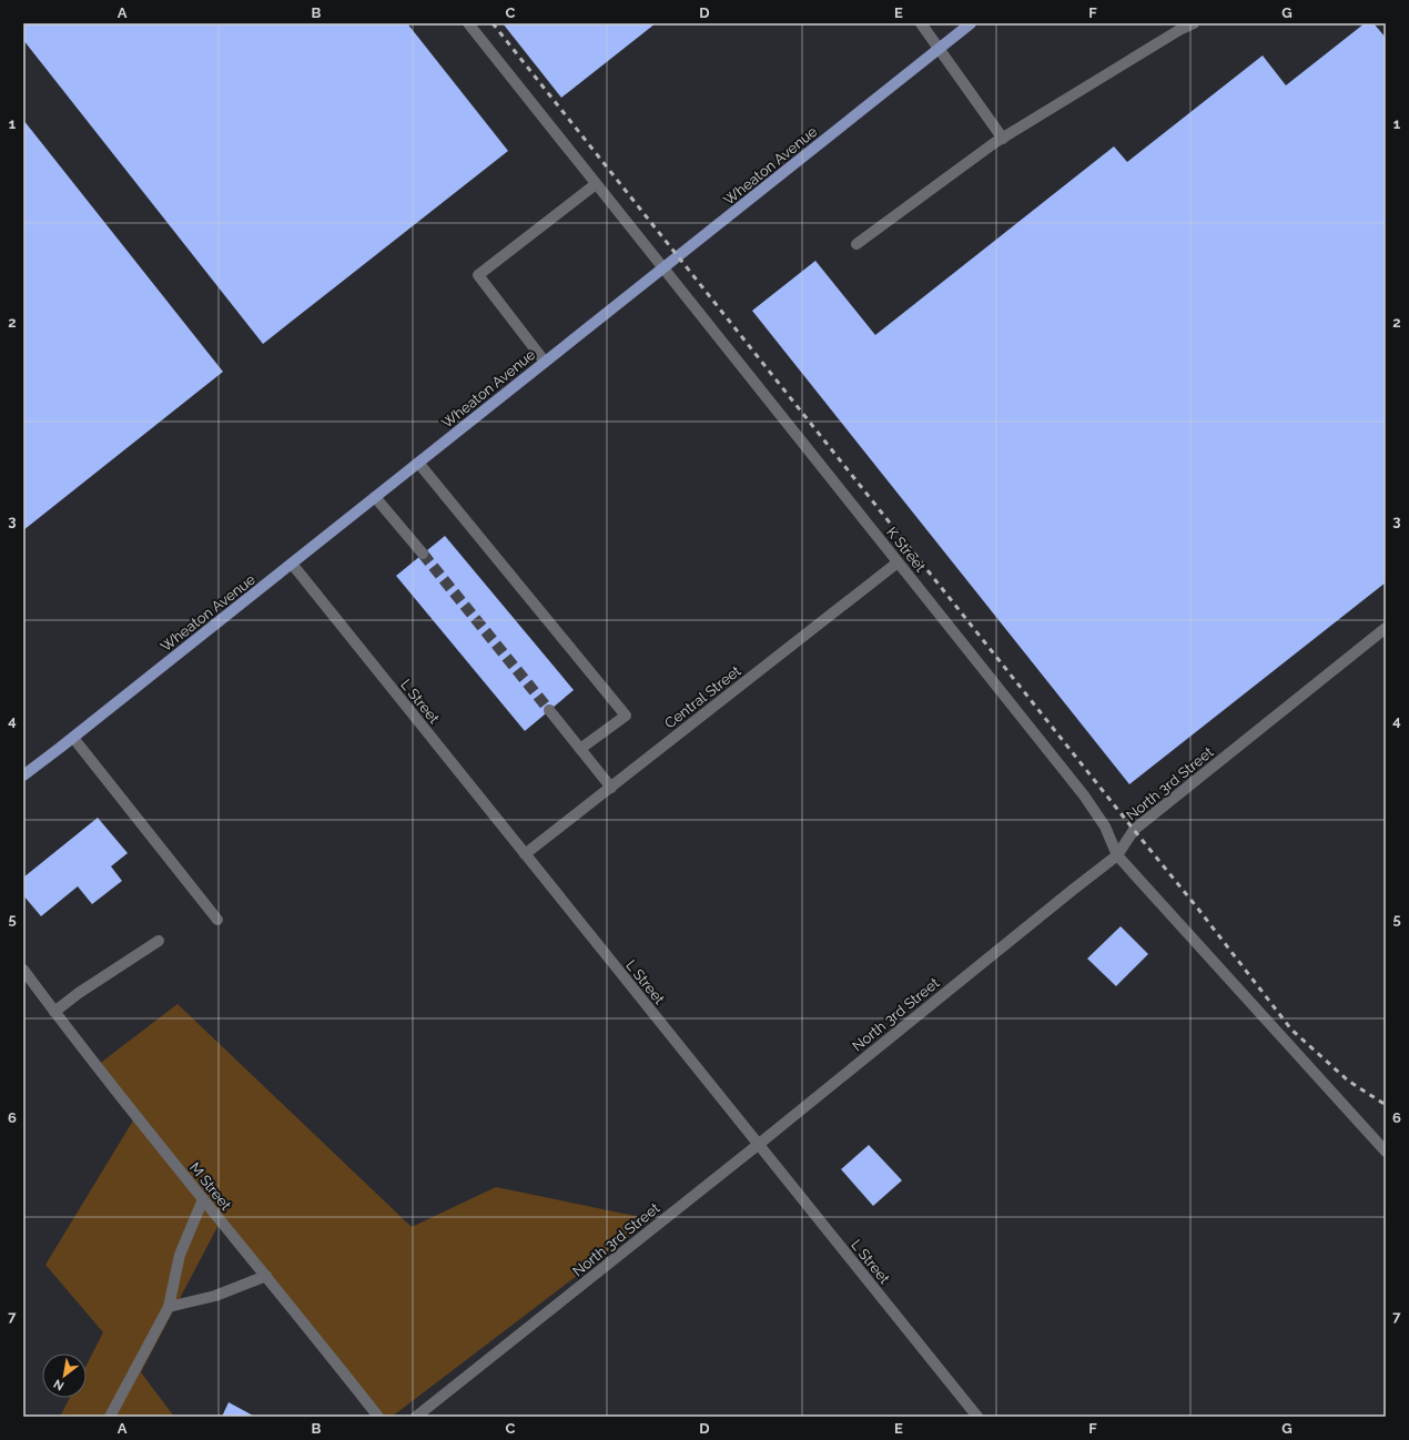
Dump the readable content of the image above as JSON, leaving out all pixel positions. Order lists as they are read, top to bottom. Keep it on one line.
{"streets":{"main road":["Wheaton Avenue"],"street":["K Street","Central Street","L Street","North 3rd Street","M Street"]},"crossings":[["Wheaton Avenue","K Street"],["Wheaton Avenue","L Street"],["K Street","Central Street"],["K Street","North 3rd Street"],["Central Street","L Street"],["L Street","North 3rd Street"]],"north":"bottom left","grid":{"columns":["A","B","C","D","E","F","G"],"rows":["1","2","3","4","5","6","7"]}}
